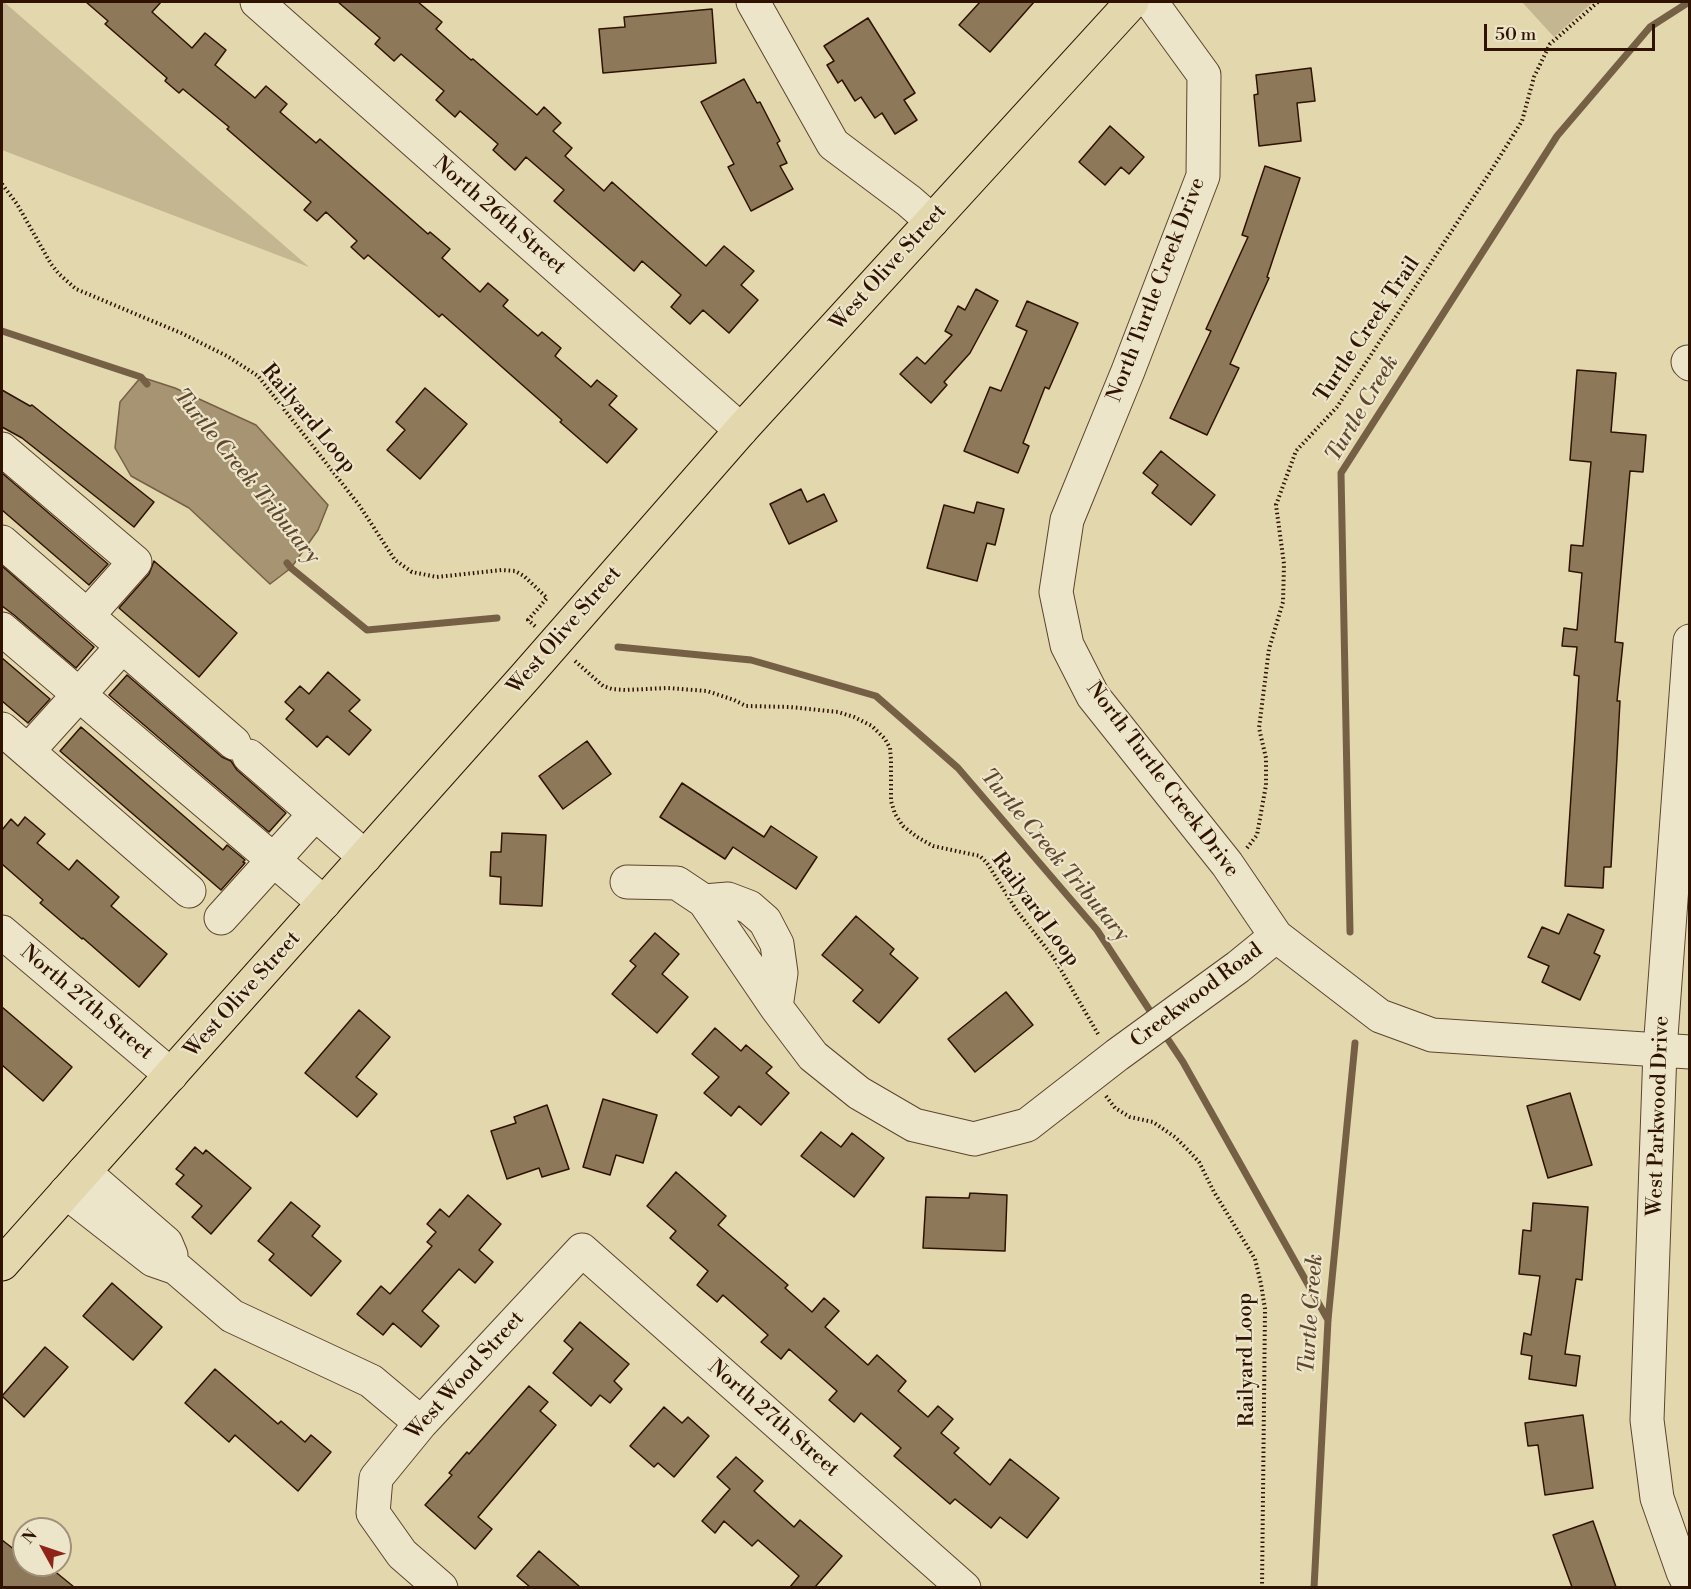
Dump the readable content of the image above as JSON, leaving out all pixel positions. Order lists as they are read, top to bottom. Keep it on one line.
{"streets":{"main road":["West Olive Street"],"street":["North 26th Street","North Turtle Creek Drive","Creekwood Road","North 27th Street","West Parkwood Drive","West Wood Street"],"path":["Turtle Creek Trail","Railyard Loop"]},"crossings":[["North 26th Street","West Olive Street"],["West Olive Street","North 27th Street"],["North Turtle Creek Drive","Creekwood Road"],["North Turtle Creek Drive","West Parkwood Drive"],["Railyard Loop","Creekwood Road"],["North 27th Street","West Wood Street"]],"water":["Turtle Creek","Turtle Creek Tributary"],"scale_bar":"50 m","north":"top left"}
